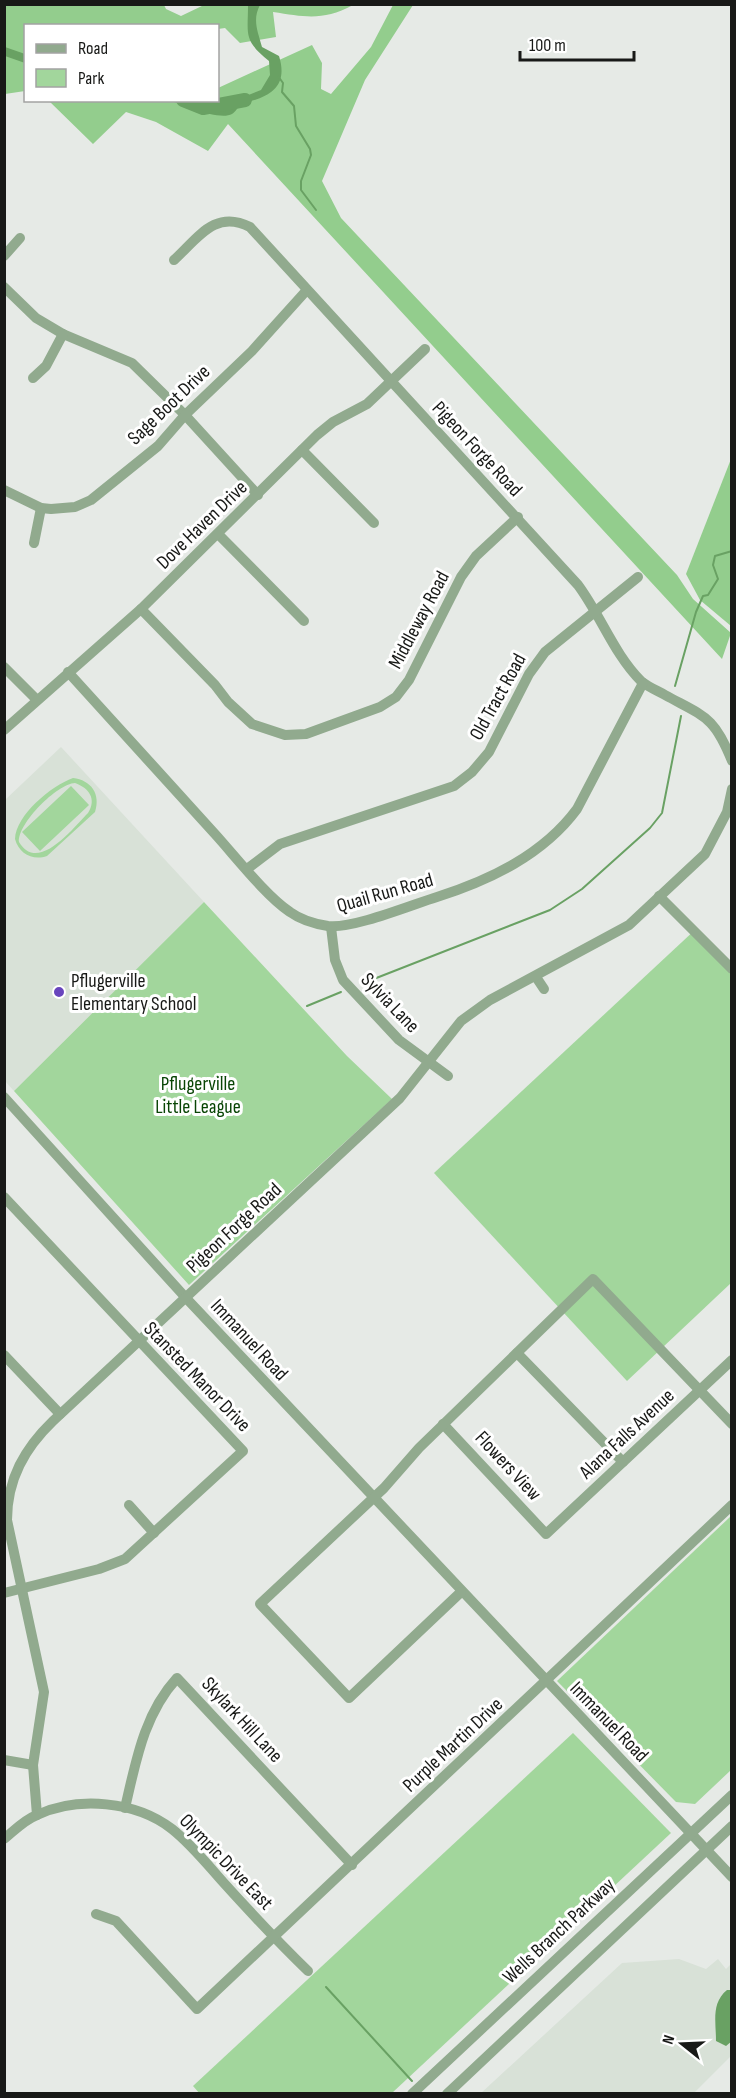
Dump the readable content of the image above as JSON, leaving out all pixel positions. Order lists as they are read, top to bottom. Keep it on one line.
{"streets":{"street":["Sage Boot Drive","Pigeon Forge Road","Dove Haven Drive","Middleway Road","Old Tract Road","Quail Run Road","Sylvia Lane","Immanuel Road","Stansted Manor Drive","Alana Falls Avenue","Flowers View","Skylark Hill Lane","Purple Martin Drive","Olympic Drive East","Wells Branch Parkway"]},"crossings":[["Sage Boot Drive","Pigeon Forge Road"],["Pigeon Forge Road","Dove Haven Drive"],["Pigeon Forge Road","Middleway Road"],["Pigeon Forge Road","Old Tract Road"],["Pigeon Forge Road","Quail Run Road"],["Pigeon Forge Road","Sylvia Lane"],["Pigeon Forge Road","Immanuel Road"],["Pigeon Forge Road","Stansted Manor Drive"],["Pigeon Forge Road","Olympic Drive East"],["Dove Haven Drive","Middleway Road"],["Dove Haven Drive","Quail Run Road"],["Old Tract Road","Quail Run Road"],["Quail Run Road","Sylvia Lane"],["Immanuel Road","Purple Martin Drive"],["Immanuel Road","Wells Branch Parkway"],["Alana Falls Avenue","Flowers View"],["Skylark Hill Lane","Purple Martin Drive"],["Skylark Hill Lane","Olympic Drive East"],["Purple Martin Drive","Olympic Drive East"]],"parks":["Pflugerville Little League"],"places":["Pflugerville Elementary School"],"legend":["Road","Park"],"scale_bar":"100 m","north":"left"}
